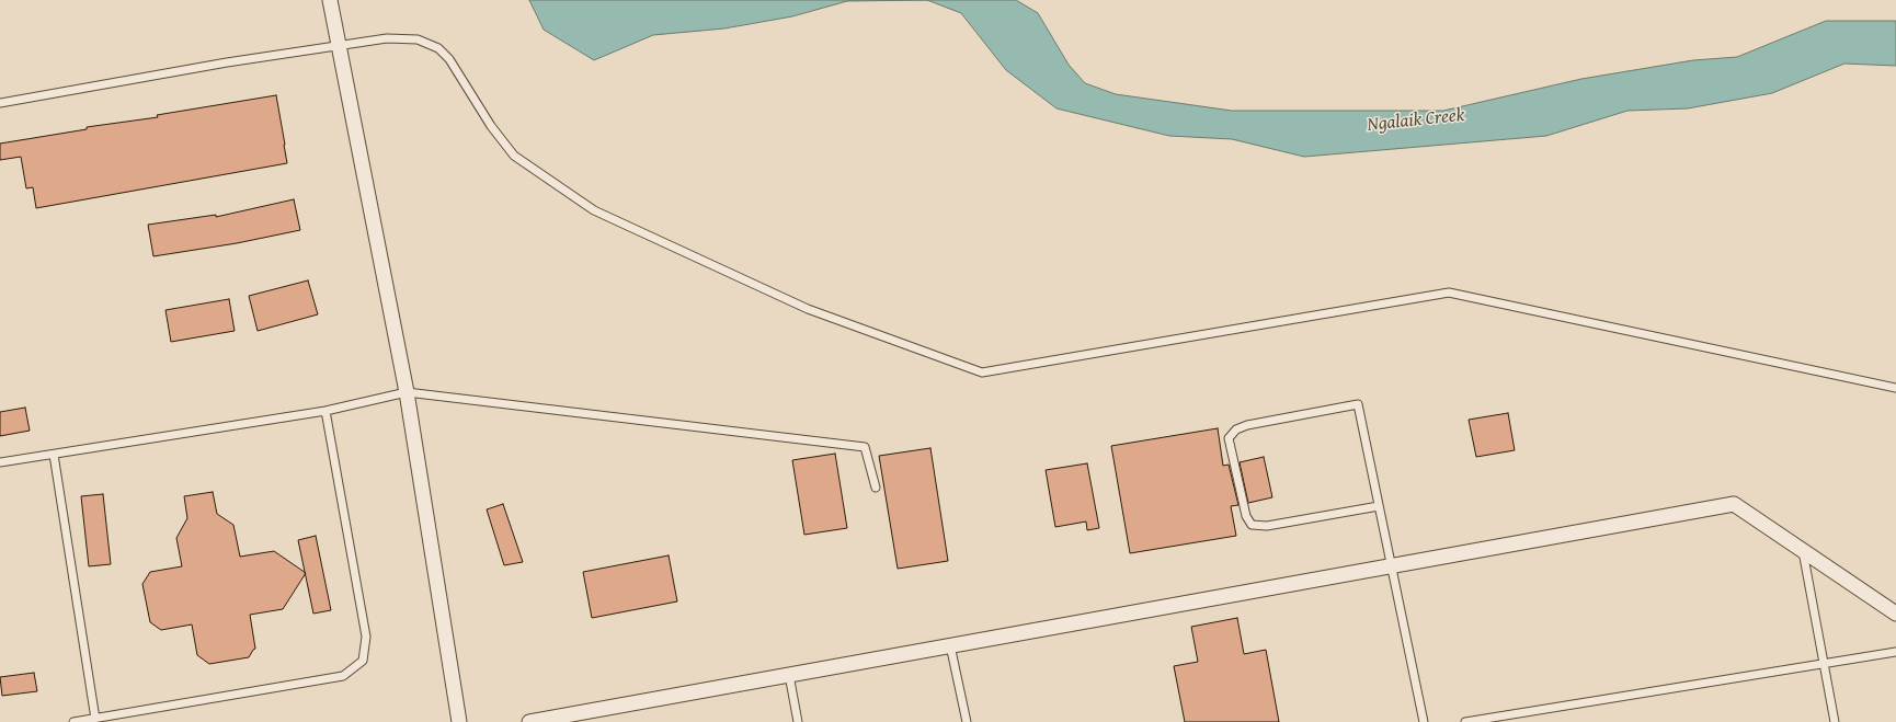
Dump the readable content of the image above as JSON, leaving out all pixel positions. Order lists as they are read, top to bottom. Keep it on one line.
{"water":["Ngalaik Creek"]}
